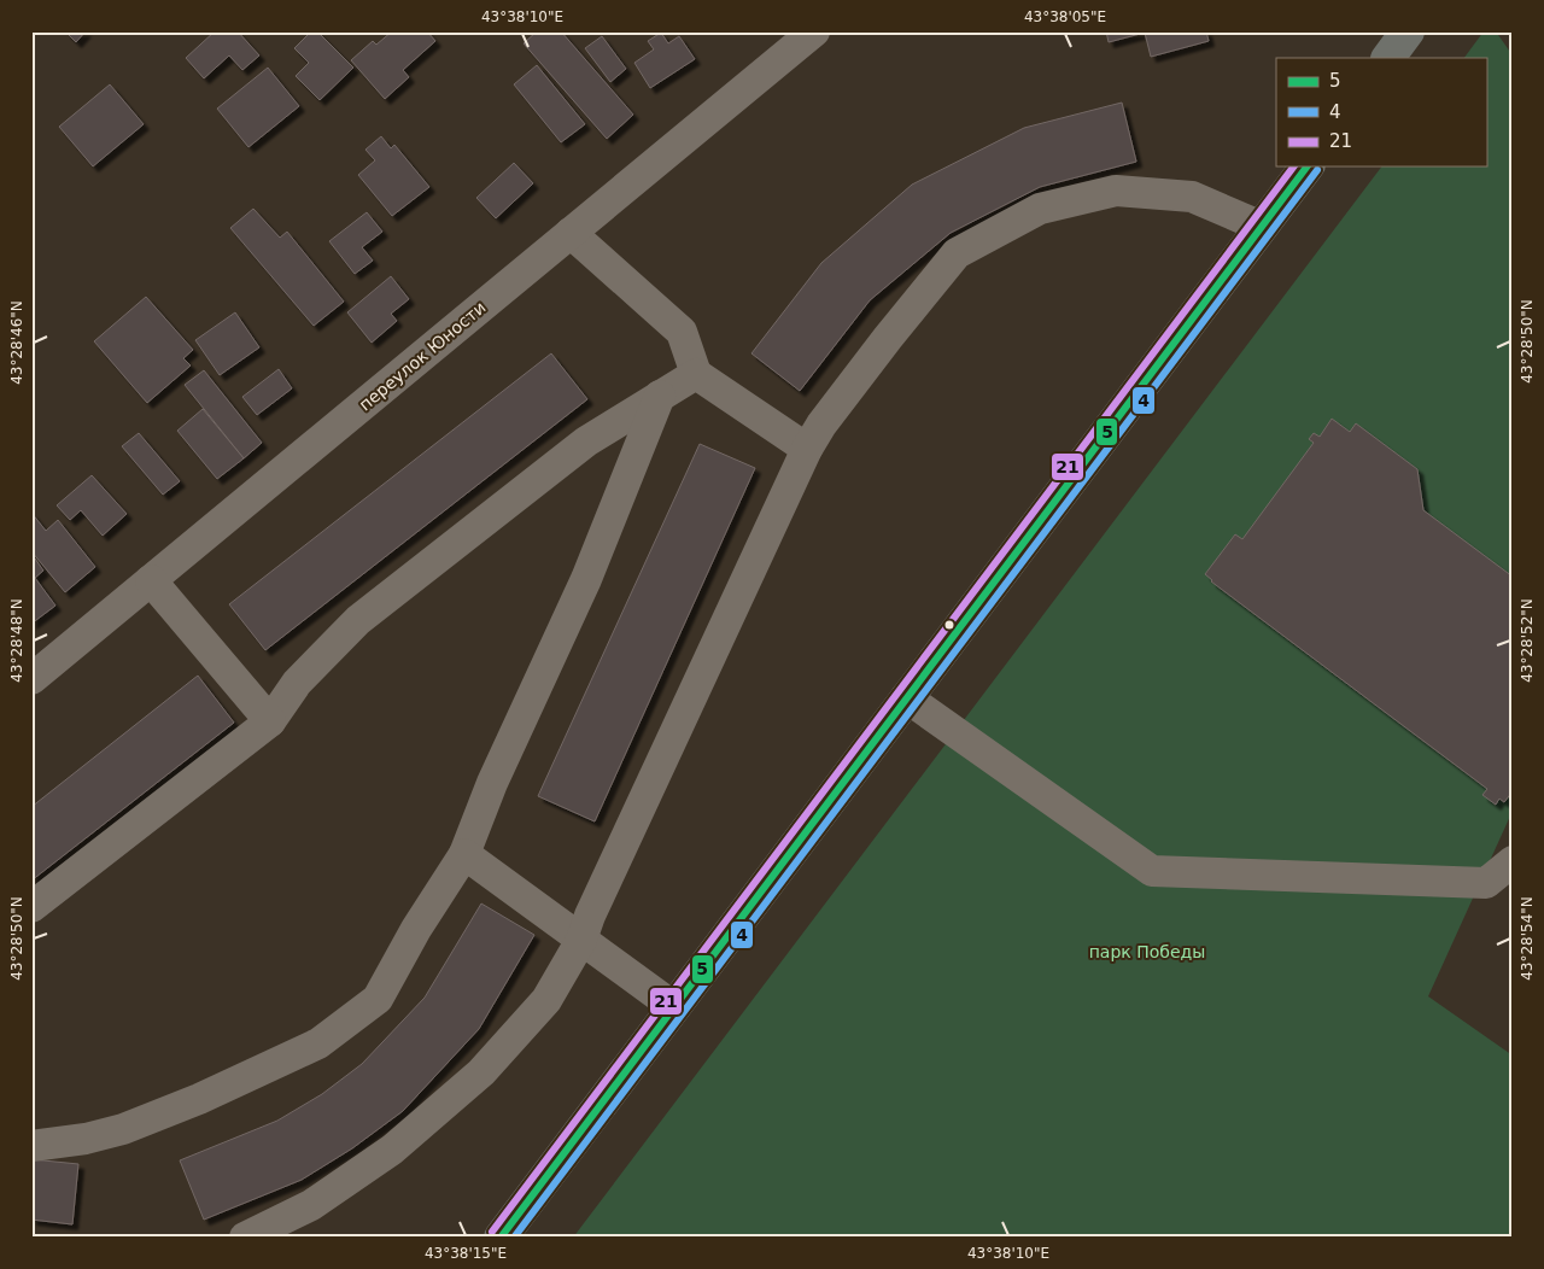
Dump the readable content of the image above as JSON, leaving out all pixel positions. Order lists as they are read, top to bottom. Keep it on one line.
{"streets":{"street":["переулок Юности"]},"parks":["парк Победы"],"lines":["transit line 5","transit line 21","transit line 4"],"legend":["5","4","21"],"coordinates":["43°38'10\"E","43°38'05\"E","43°28'50\"N","43°28'46\"N","43°28'52\"N","43°28'48\"N","43°28'54\"N","43°38'15\"E"]}
